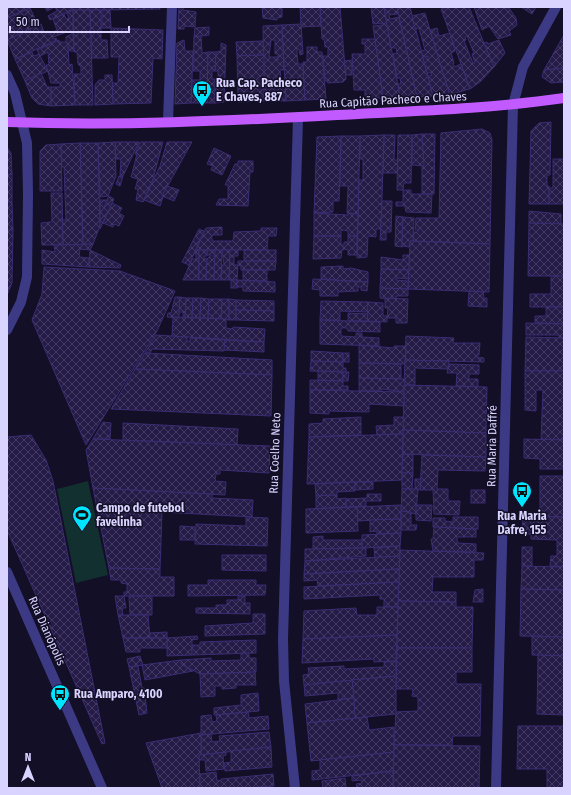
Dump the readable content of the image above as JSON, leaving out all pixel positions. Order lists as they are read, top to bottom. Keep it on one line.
{"streets":{"main road":["Rua Capitão Pacheco e Chaves"],"street":["Rua Maria Daffré","Rua Coelho Neto","Rua Dianópolis"]},"crossings":[["Rua Capitão Pacheco e Chaves","Rua Maria Daffré"],["Rua Capitão Pacheco e Chaves","Rua Coelho Neto"]],"places":{"bus stop":["Rua Cap. Pacheco E Chaves, 887","Rua Maria Dafre, 155","Rua Amparo, 4100"],"sports":["Campo de futebol favelinha"]},"scale_bar":"50 m","north":"top"}
